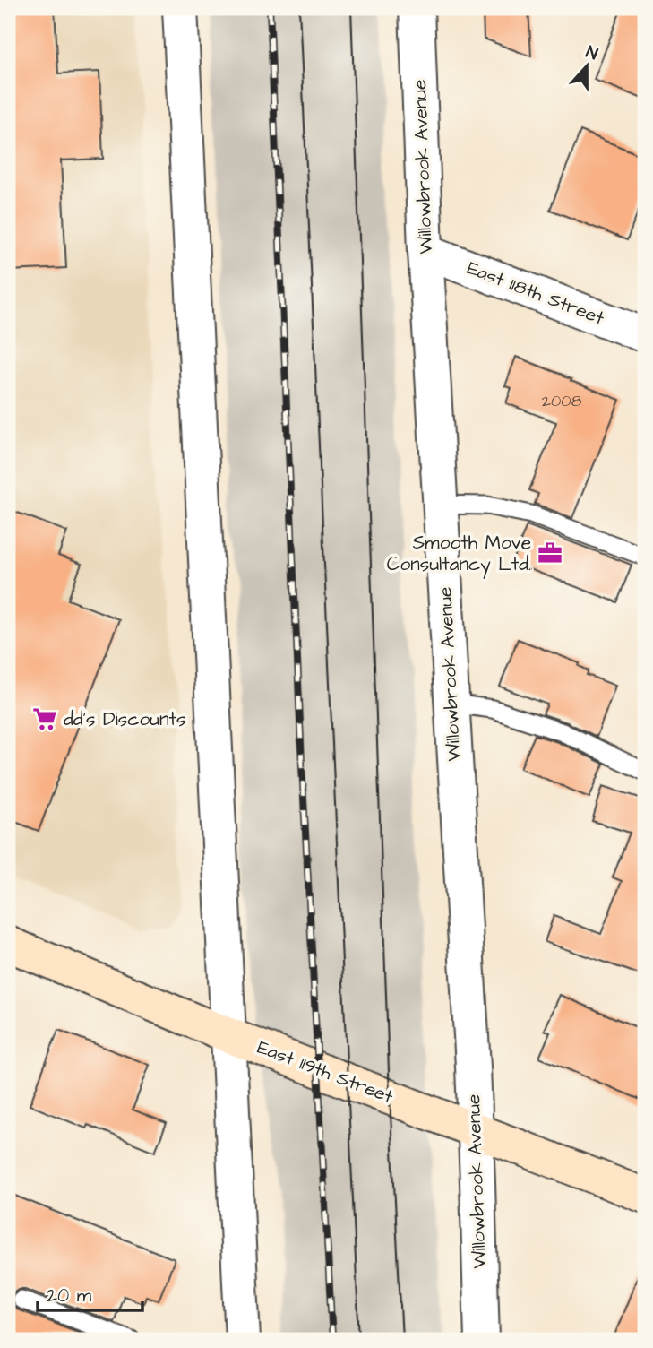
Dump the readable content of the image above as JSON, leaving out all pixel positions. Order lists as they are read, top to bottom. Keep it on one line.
{"streets":{"street":["Willowbrook Avenue","East 118th Street","East 119th Street"]},"crossings":[["Willowbrook Avenue","East 118th Street"],["Willowbrook Avenue","East 119th Street"]],"places":{"office":["Smooth Move Consultancy Ltd."],"supermarket":["dd's Discounts"]},"house_numbers":["2008"],"scale_bar":"20 m","north":"top"}
